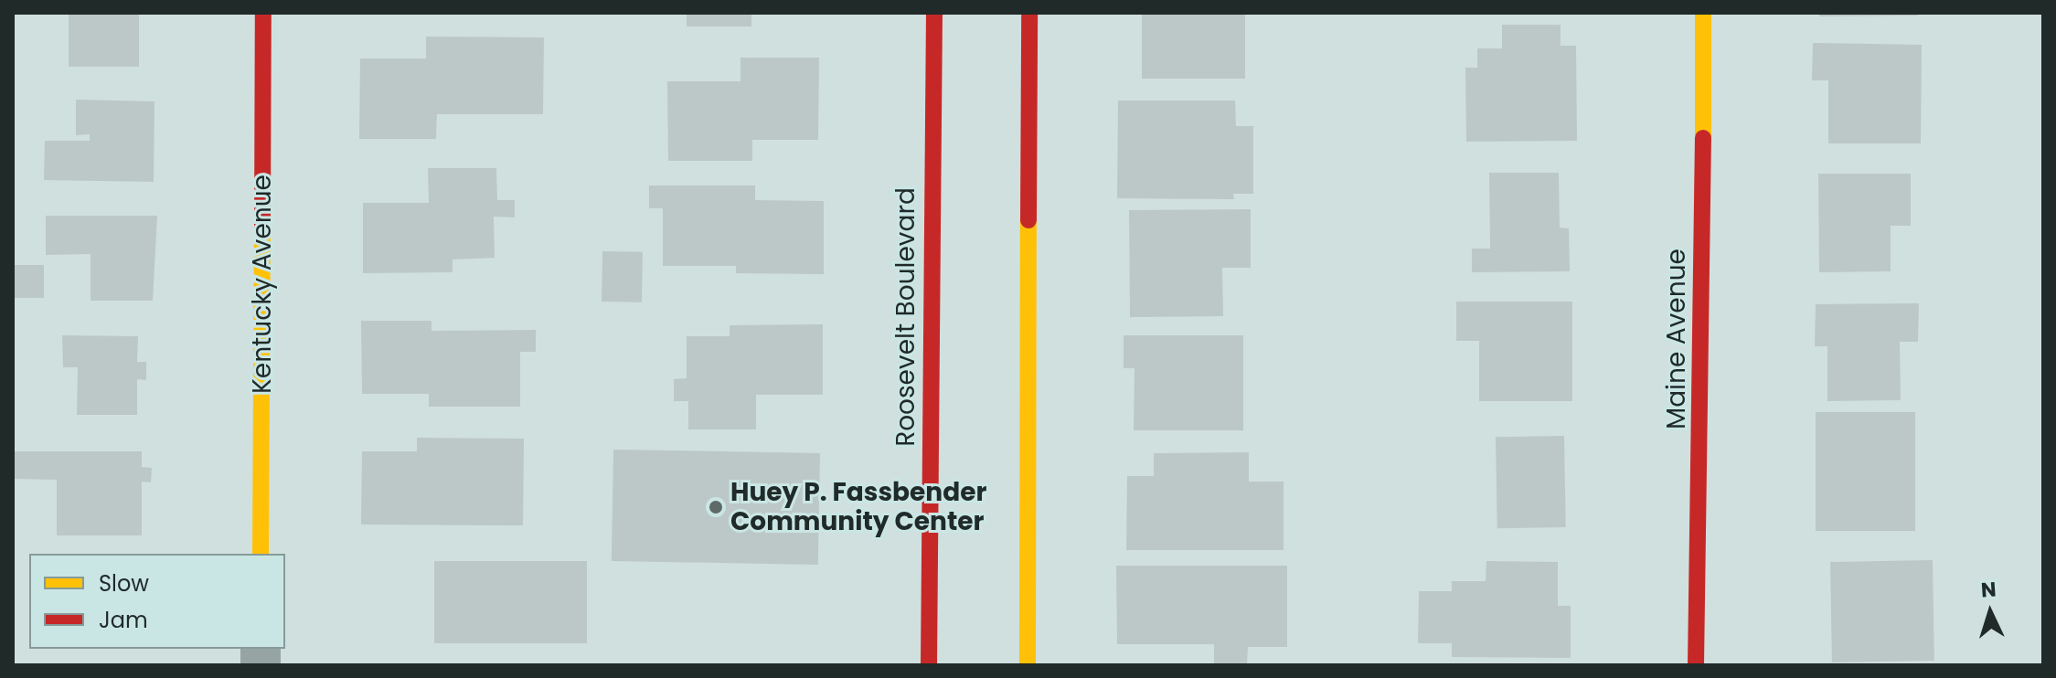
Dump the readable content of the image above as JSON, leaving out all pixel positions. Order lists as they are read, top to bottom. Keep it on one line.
{"streets":{"street":["Kentucky Avenue","Roosevelt Boulevard","Maine Avenue"]},"places":["Huey P. Fassbender Community Center"],"legend":["Slow","Jam"],"north":"top"}
